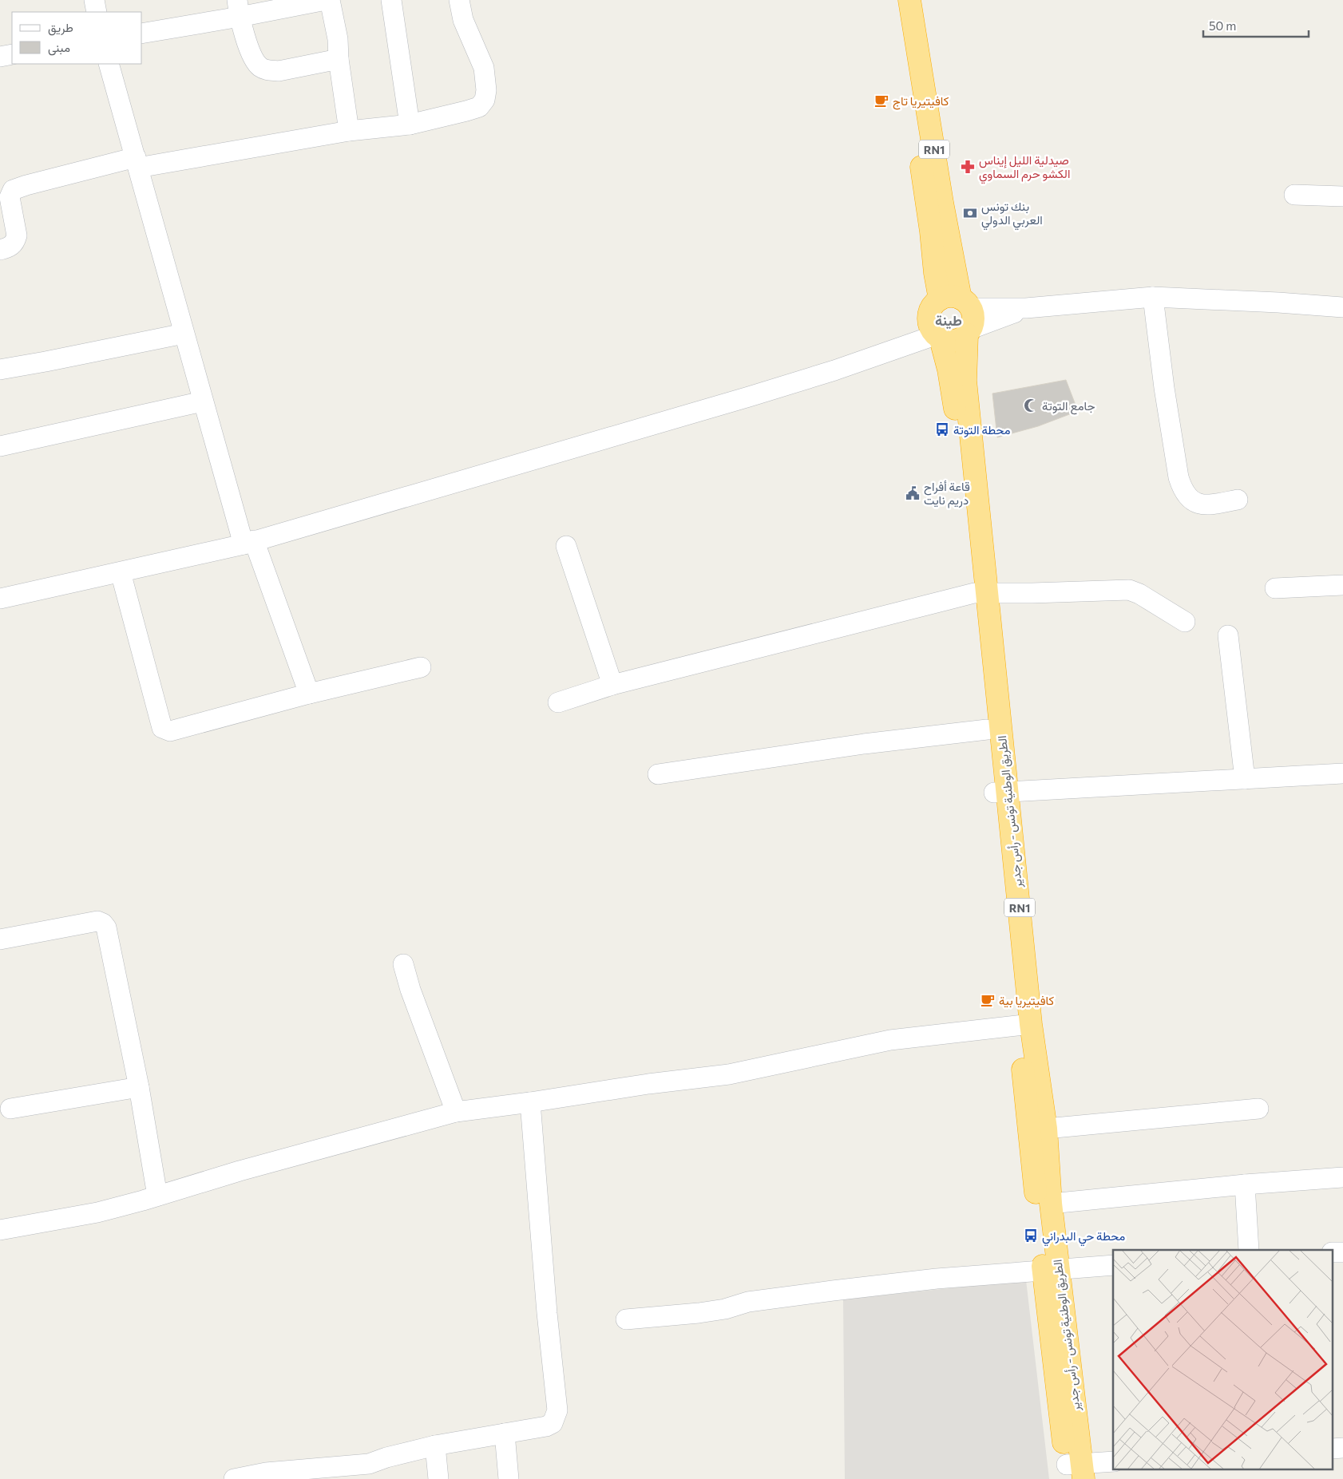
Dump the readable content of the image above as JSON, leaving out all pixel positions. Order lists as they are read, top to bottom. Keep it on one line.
{"streets":{"highway":["RN1","الطريق الوطنية تونس - رأس جدير"]},"crossings":[["RN1","الطريق الوطنية تونس - رأس جدير"]],"districts":["طينة"],"places":{"cafe":["كافيتيريا تاج","كافيتيريا بية"],"pharmacy":["صيدلية الليل إيناس الكشو حرم السماوي"],"bank":["بنك تونس العربي الدولي"],"mosque":["جامع التوتة"],"bus stop":["محطة التوتة","محطة حي البدراني"],"public building":["قاعة أفراح دريم نايت"]},"legend":["طريق","مبنى"],"scale_bar":"50 m"}
